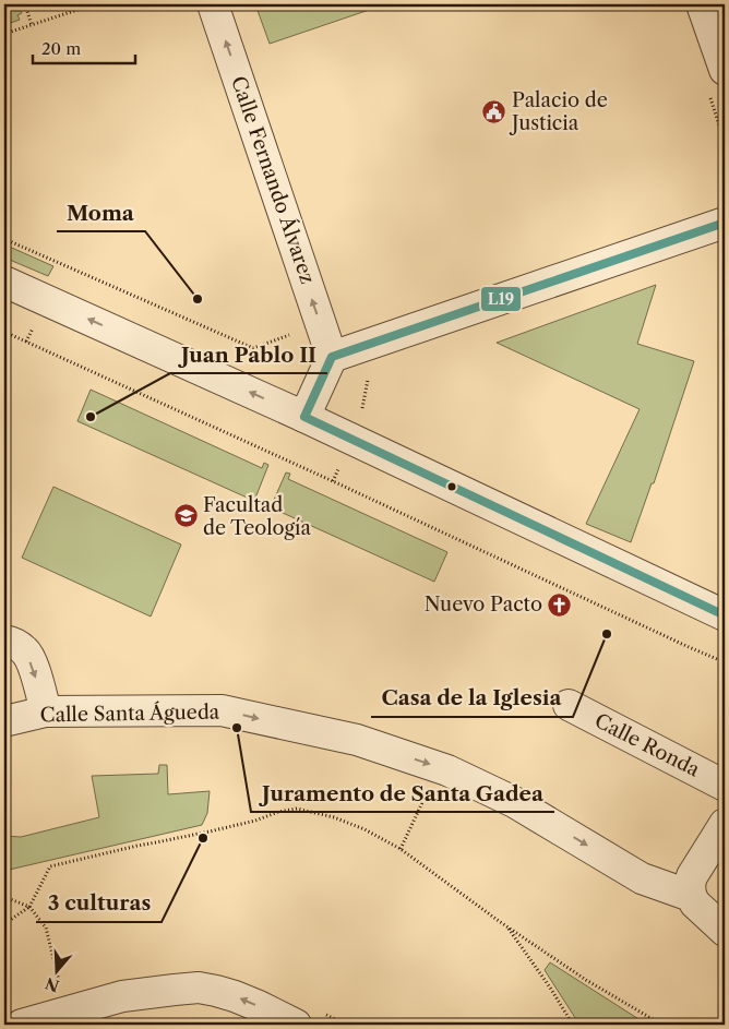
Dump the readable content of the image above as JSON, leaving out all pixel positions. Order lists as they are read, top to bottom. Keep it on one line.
{"streets":{"street":["Calle Fernando Álvarez","Calle Santa Águeda","Calle Ronda"]},"one_way":["Calle Fernando Álvarez"],"places":{"public building":["Palacio de Justicia"],"other":["Moma","Juan Pablo II","Casa de la Iglesia","Juramento de Santa Gadea","3 culturas"],"school or university":["Facultad de Teología"],"church":["Nuevo Pacto"]},"lines":["transit line L19"],"scale_bar":"20 m","north":"bottom"}
